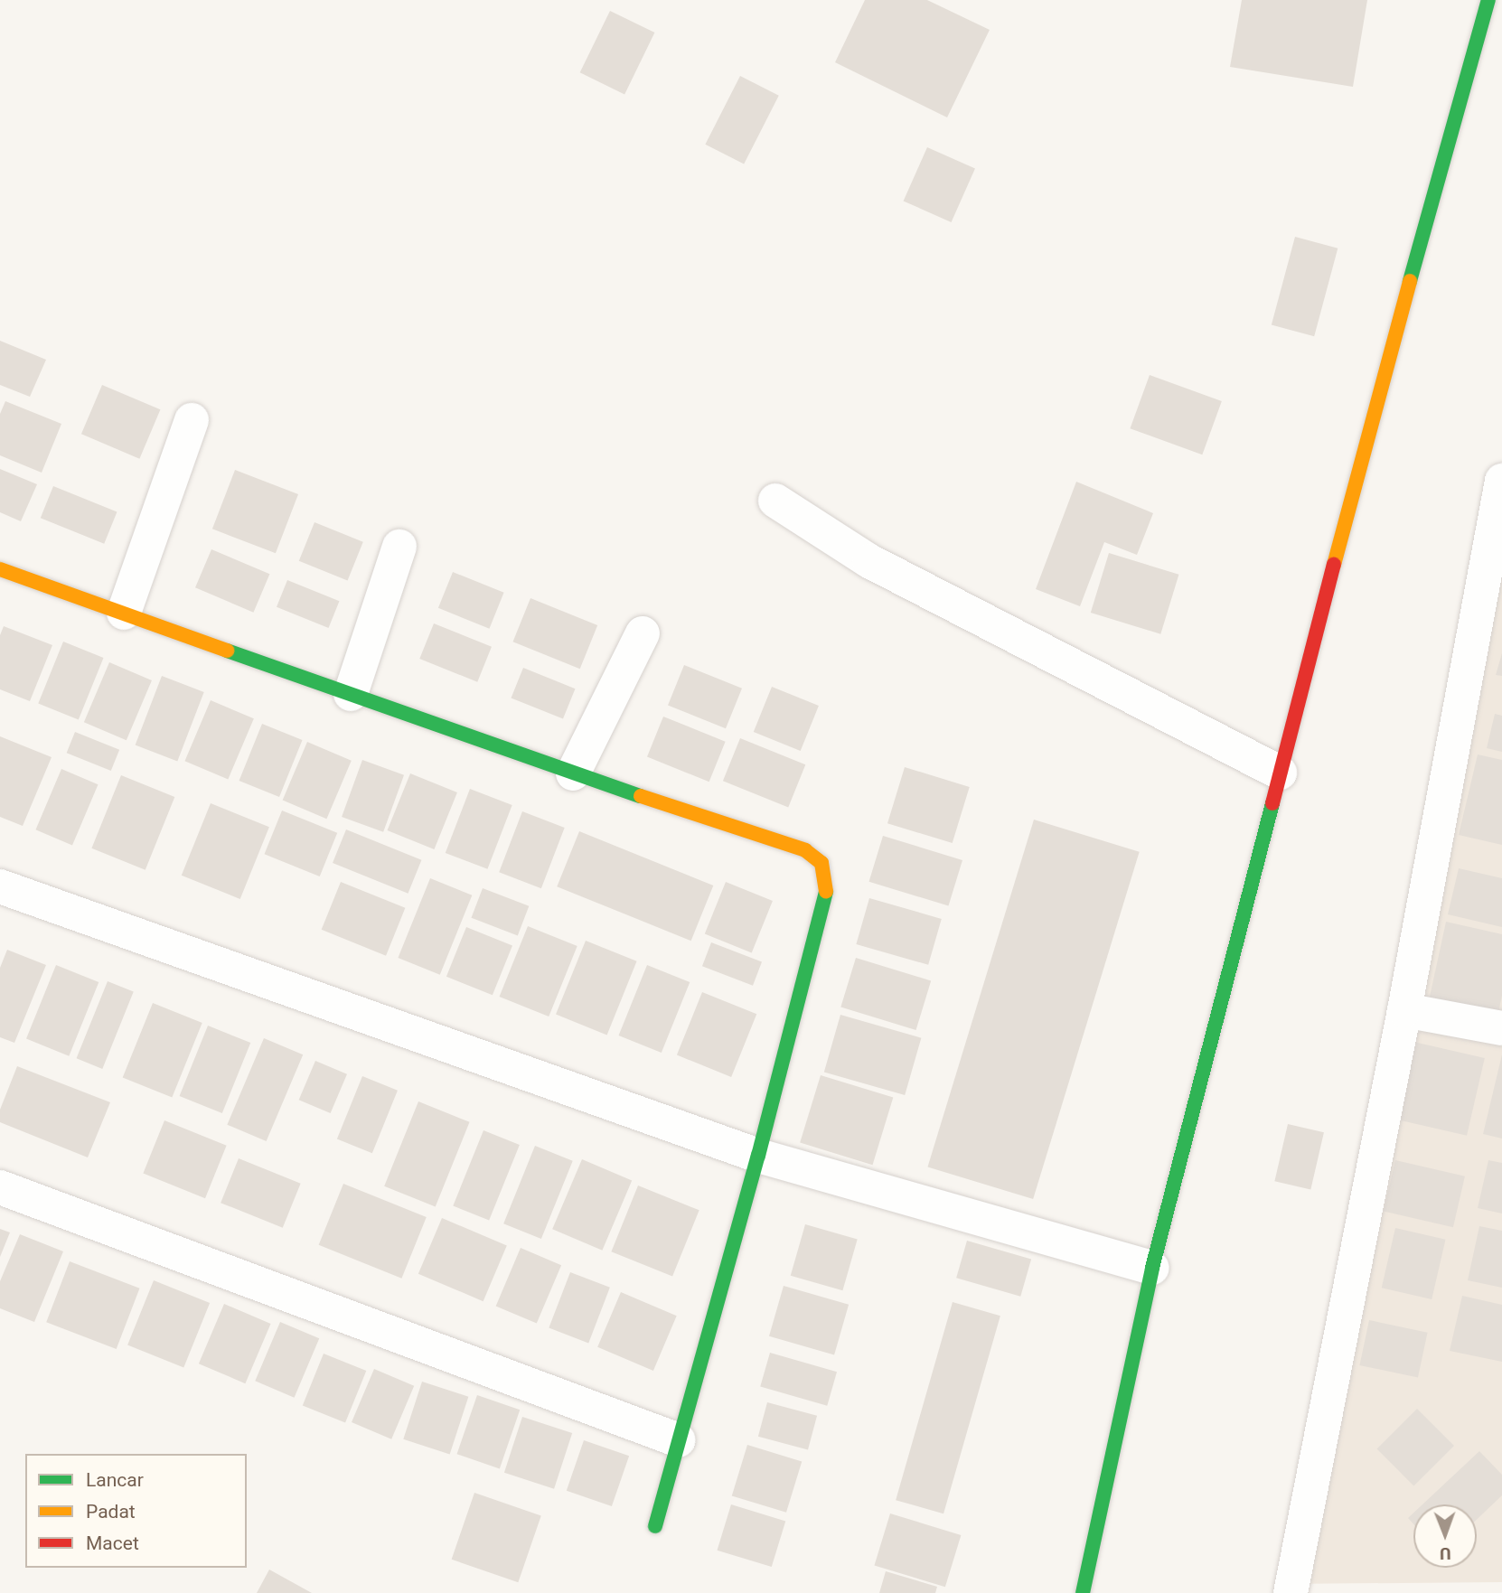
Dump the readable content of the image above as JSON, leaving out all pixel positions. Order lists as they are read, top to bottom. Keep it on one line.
{"legend":["Lancar","Padat","Macet"],"north":"bottom"}
